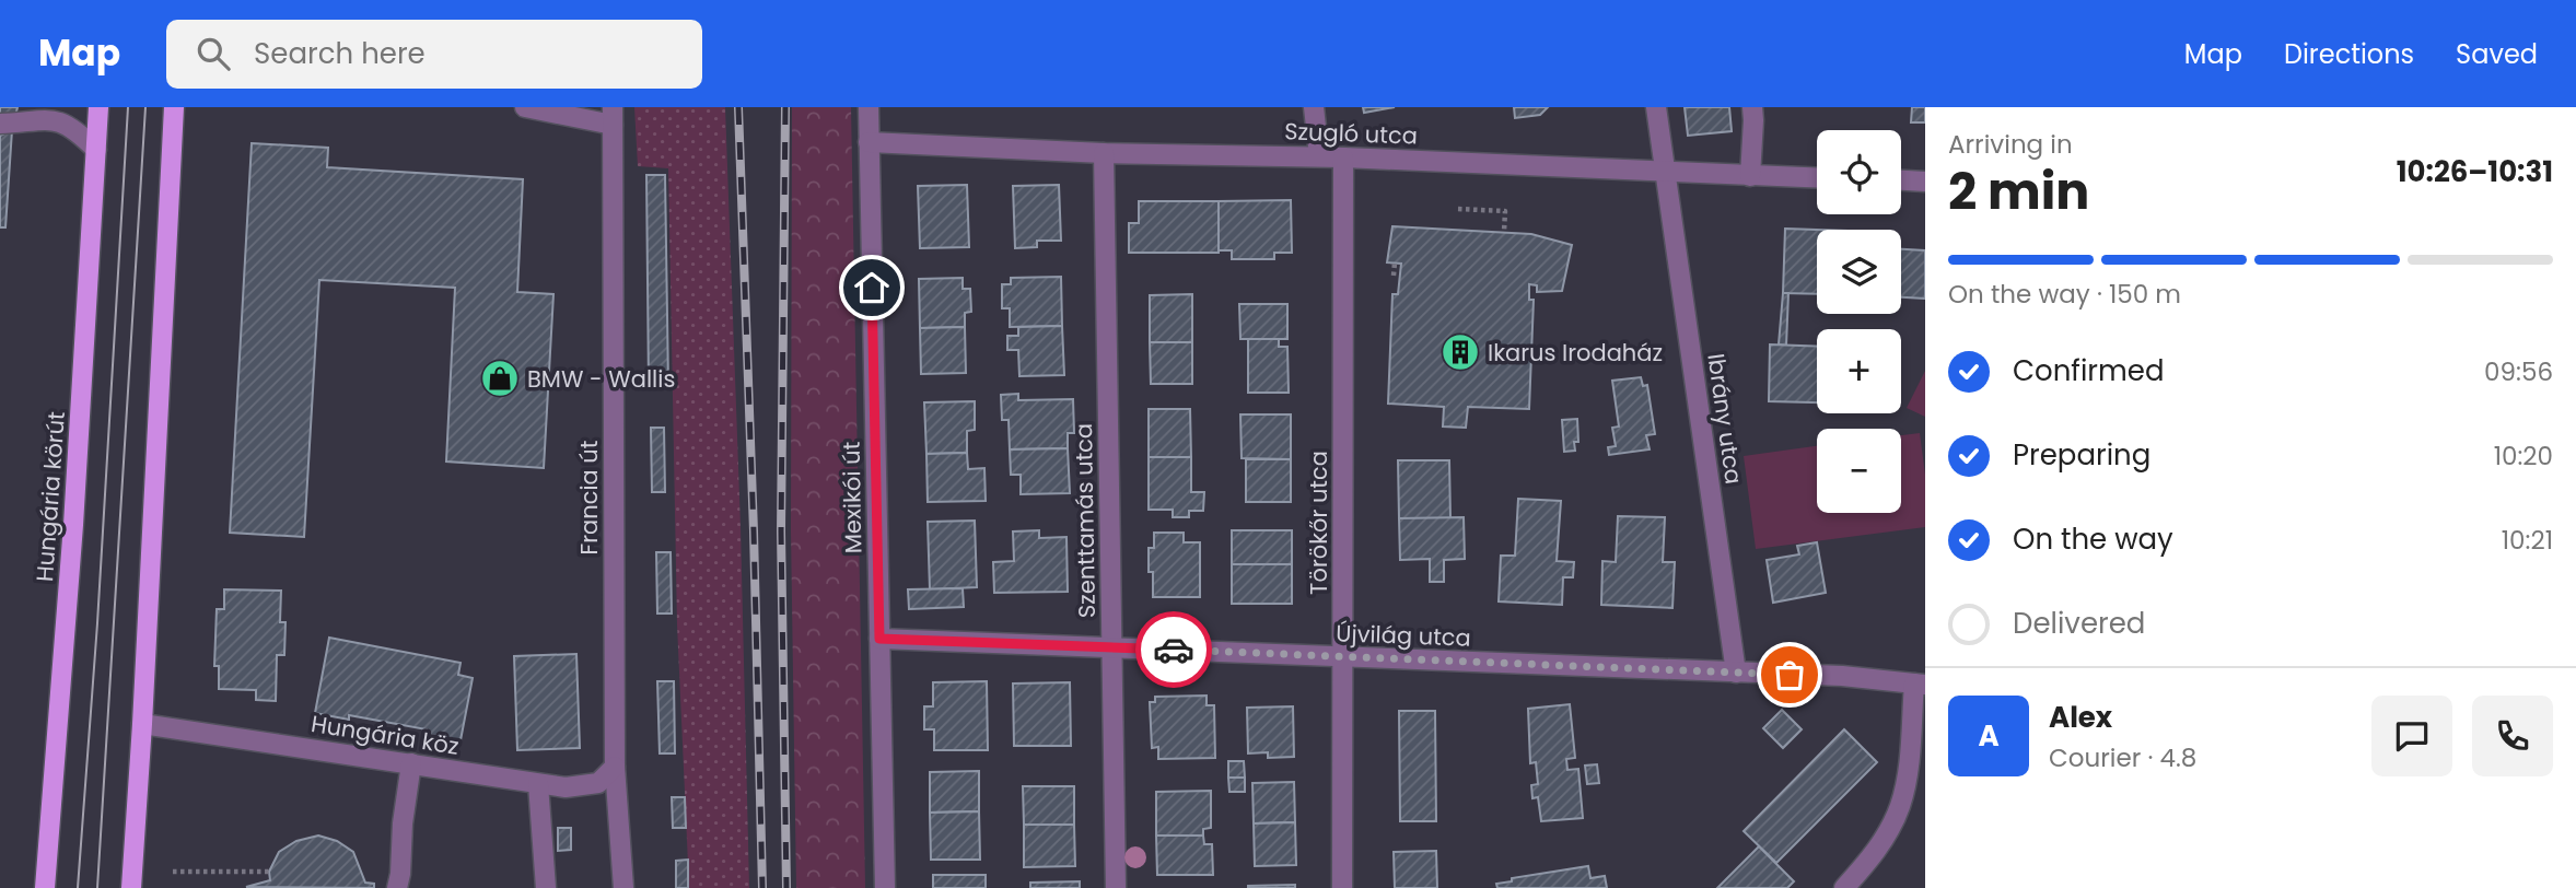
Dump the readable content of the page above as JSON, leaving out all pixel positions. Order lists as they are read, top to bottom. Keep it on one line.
{"streets":{"main road":["Hungária körút"],"street":["Szugló utca","Ibrány utca","Francia út","Mexikói út","Szenttamás utca","Törökőr utca","Újvilág utca","Hungária köz"]},"crossings":[["Szugló utca","Ibrány utca"],["Szugló utca","Mexikói út"],["Szugló utca","Szenttamás utca"],["Szugló utca","Törökőr utca"],["Ibrány utca","Újvilág utca"],["Francia út","Hungária köz"],["Mexikói út","Újvilág utca"],["Szenttamás utca","Újvilág utca"],["Törökőr utca","Újvilág utca"]],"places":{"building":["Ikarus Irodaház"],"shop":["BMW - Wallis"]},"page":{"header":"Map","search":"Search here","nav":["Map","Directions","Saved"],"heading":["2 min","Arriving in","10:26–10:31"],"panel":["Alex","Courier · 4.8"],"map_buttons":["+","−"],"bar":"On the way · 150 m","list":[["Confirmed","09:56"],["Preparing","10:20"],["On the way","10:21"],"Delivered"],"round":"A"}}
